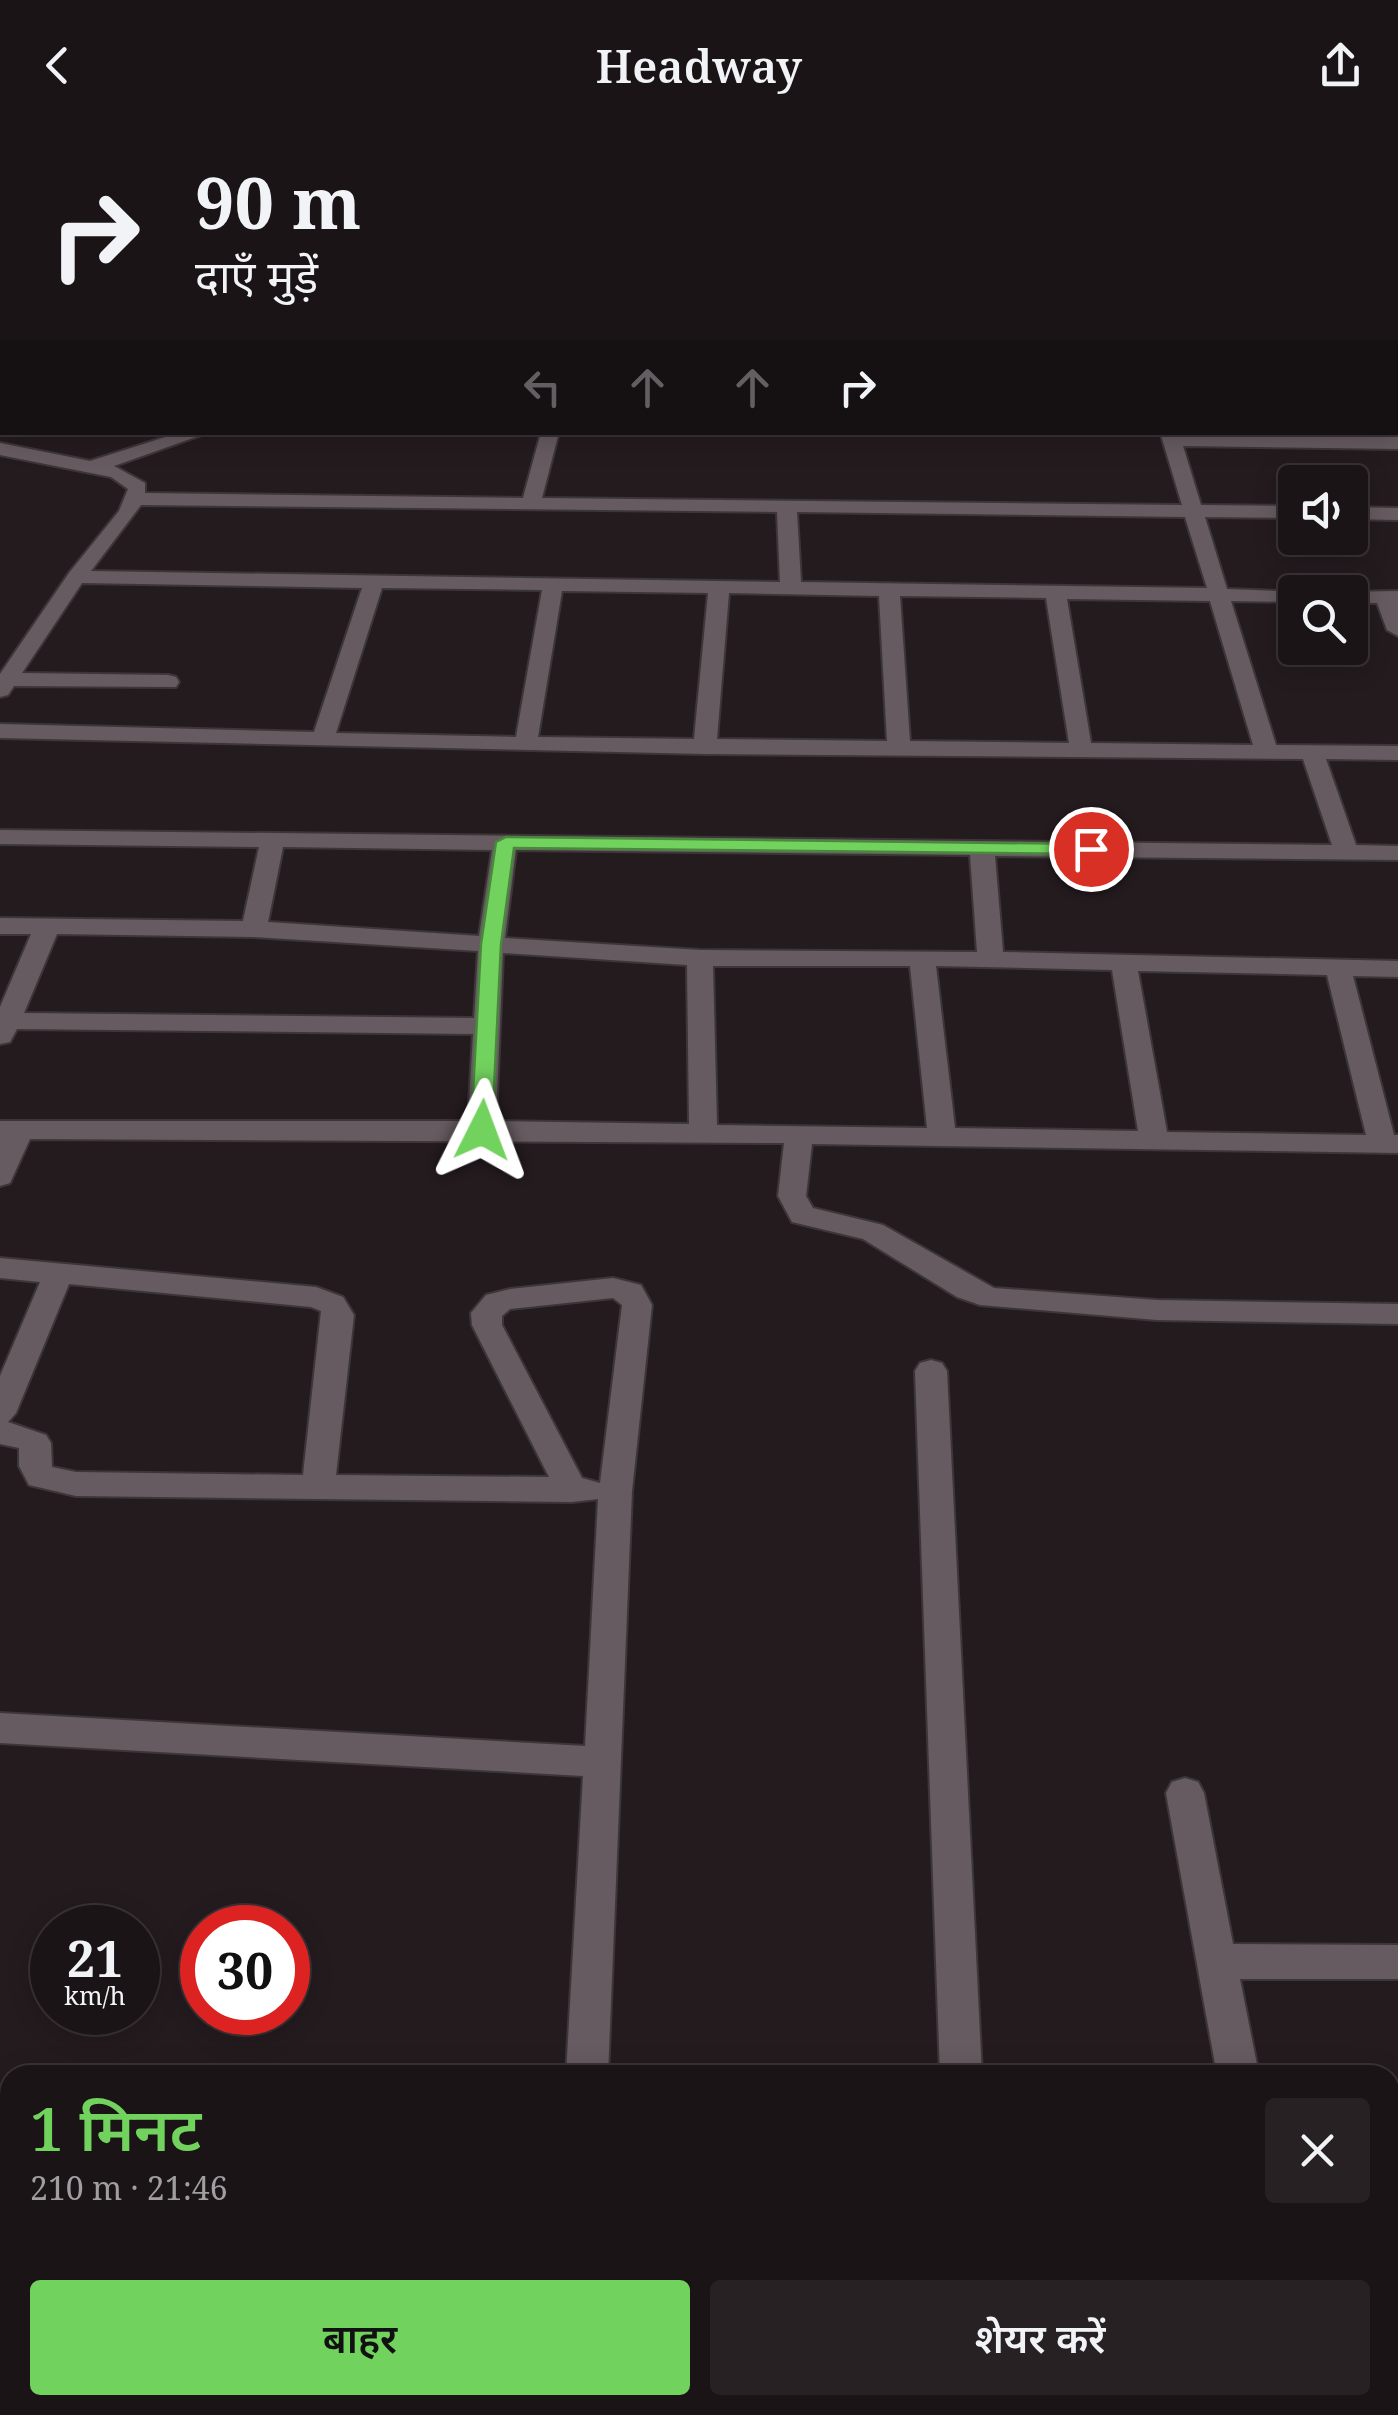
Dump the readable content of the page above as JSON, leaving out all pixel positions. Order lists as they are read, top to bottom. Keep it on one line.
{"page":{"header":"Headway","turn":["90 m","दाएँ मुड़ें"],"speed":"21 km/h","limit":"30","heading":["1 मिनट","210 m · 21:46"],"buttons":["बाहर","शेयर करें"]}}
